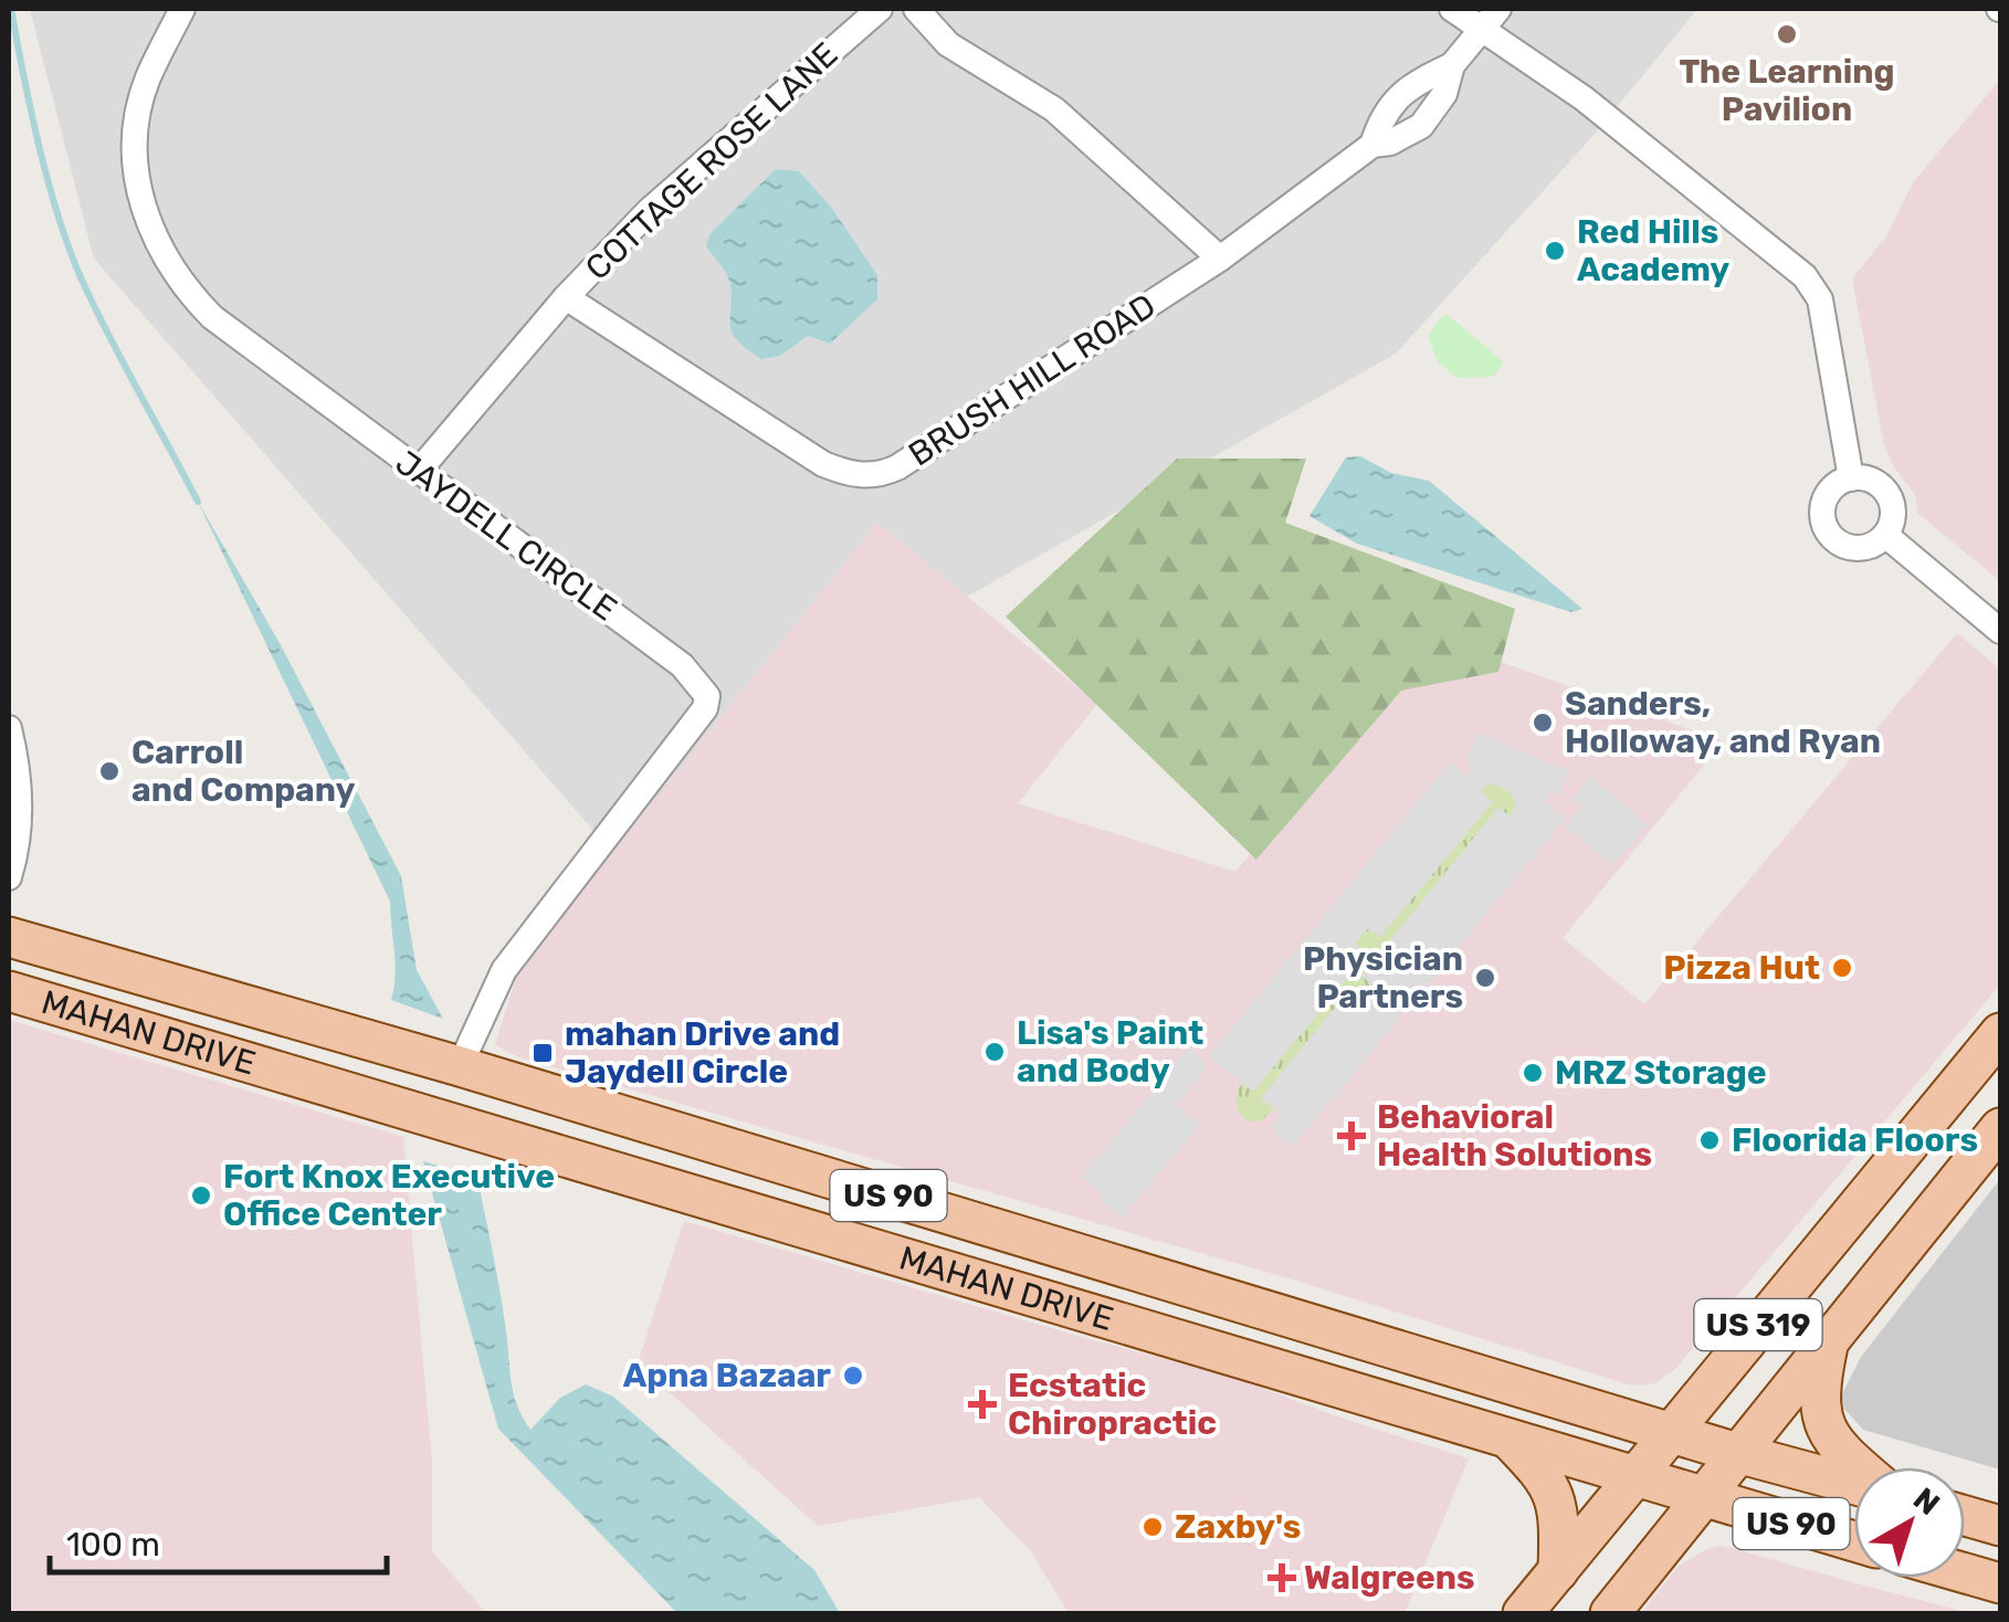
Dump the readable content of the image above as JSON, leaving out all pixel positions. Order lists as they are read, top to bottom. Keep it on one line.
{"streets":{"main road":["MAHAN DRIVE","US 90","US 319"],"street":["COTTAGE ROSE LANE","BRUSH HILL ROAD","JAYDELL CIRCLE"]},"crossings":[["COTTAGE ROSE LANE","BRUSH HILL ROAD"],["COTTAGE ROSE LANE","JAYDELL CIRCLE"],["JAYDELL CIRCLE","MAHAN DRIVE"],["MAHAN DRIVE","US 319"]],"places":{"other":["The Learning Pavilion","Red Hills Academy","Sanders, Holloway, and Ryan","Carroll and Company","Pizza Hut","Physician Partners","Lisa's Paint and Body","MRZ Storage","Floorida Floors","Fort Knox Executive Office Center","Apna Bazaar","Zaxby's"],"transit":["mahan Drive and Jaydell Circle"],"health":["Behavioral Health Solutions","Ecstatic Chiropractic","Walgreens"]},"scale_bar":"100 m","north":"top right"}
